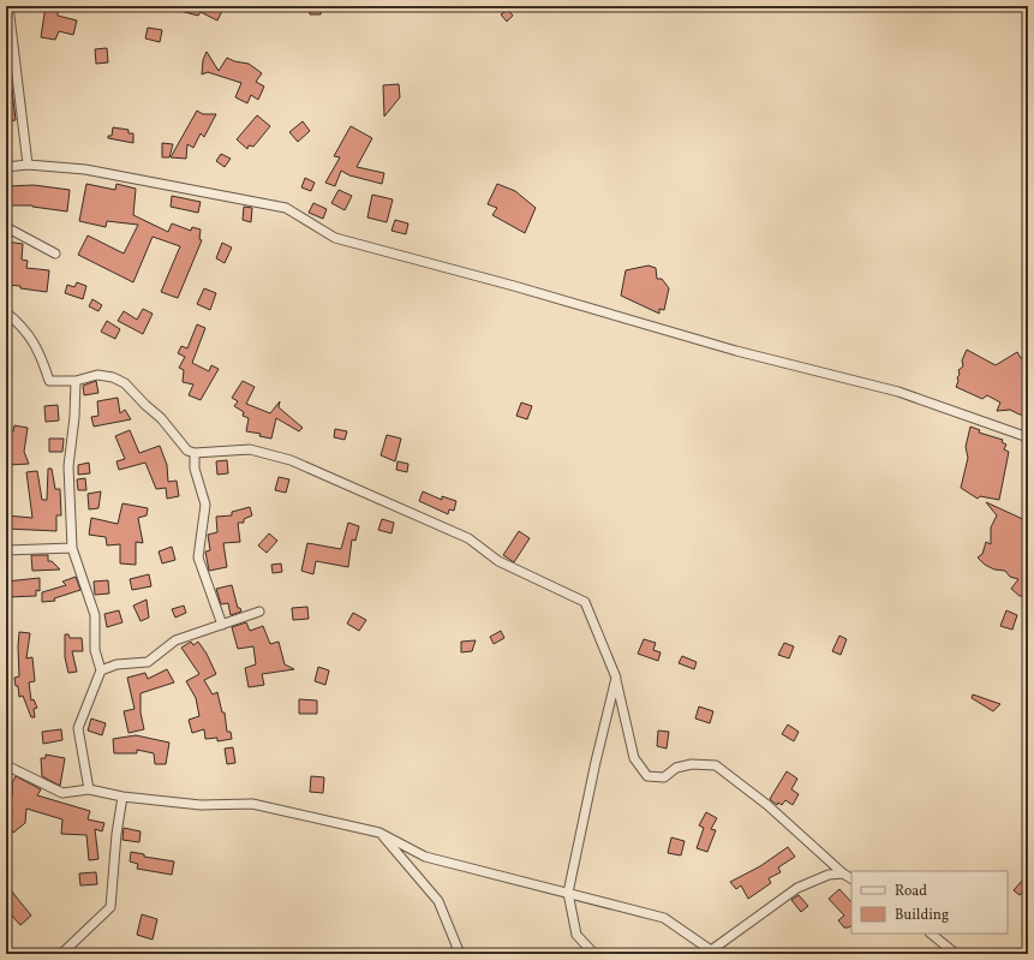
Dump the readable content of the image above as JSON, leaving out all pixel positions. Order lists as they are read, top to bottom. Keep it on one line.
{"legend":["Road","Building"]}
